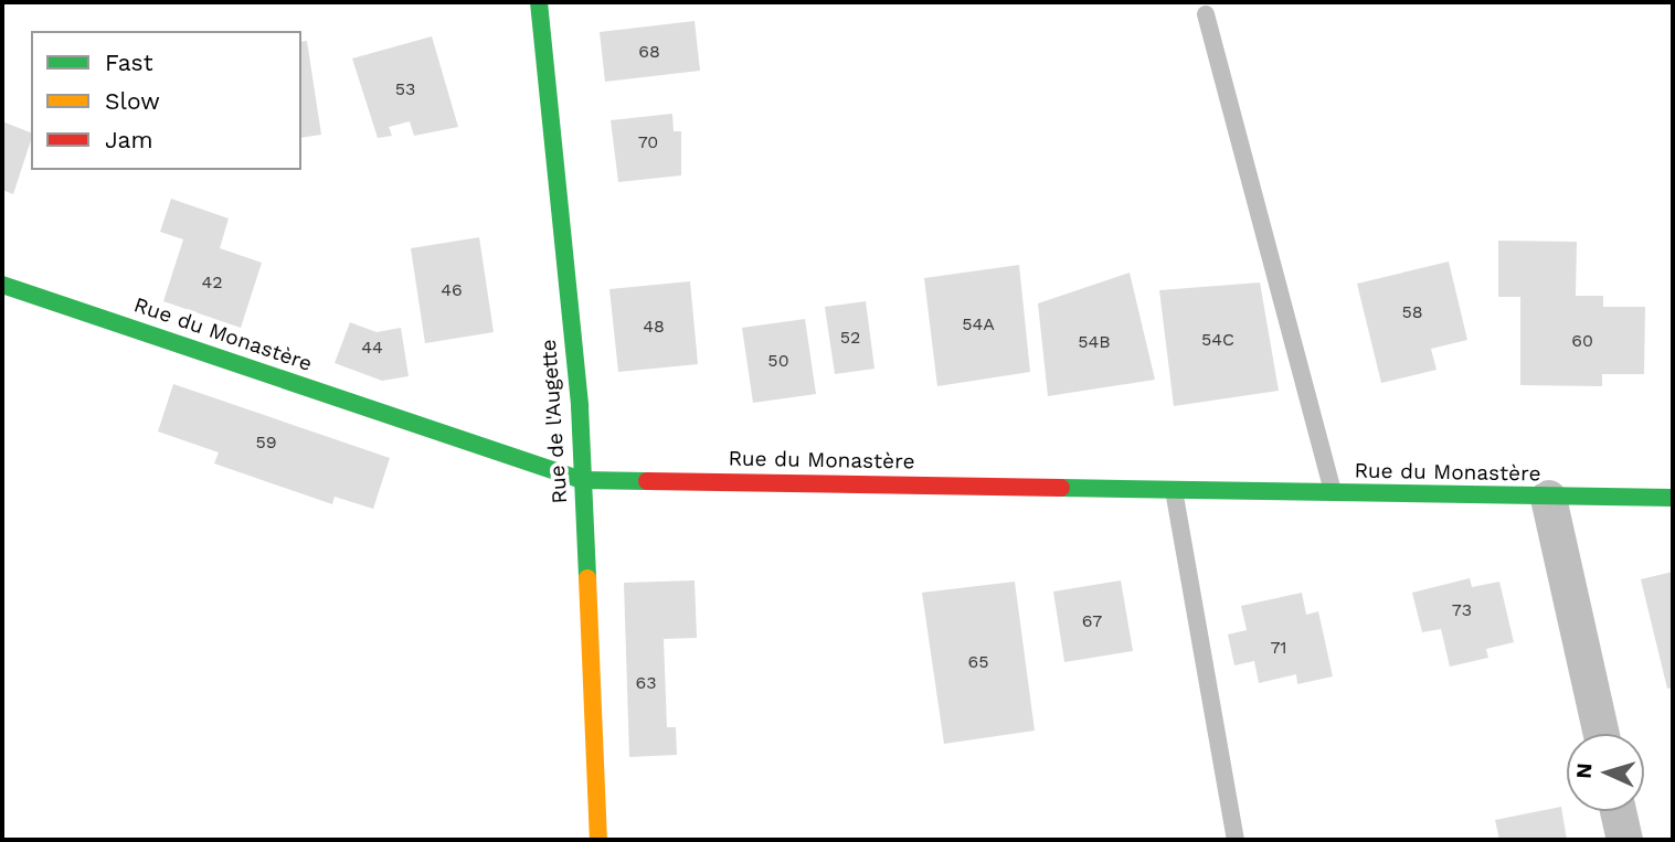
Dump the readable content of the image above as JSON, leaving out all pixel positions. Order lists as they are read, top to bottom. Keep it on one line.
{"streets":{"street":["Rue du Monastère","Rue de l'Augette"]},"crossings":[["Rue du Monastère","Rue de l'Augette"]],"house_numbers":["68","53","70","42","46","58","54A","48","52","54C","60","54B","44","50","59","73","67","71","65","63"],"legend":["Fast","Slow","Jam"],"north":"left"}
